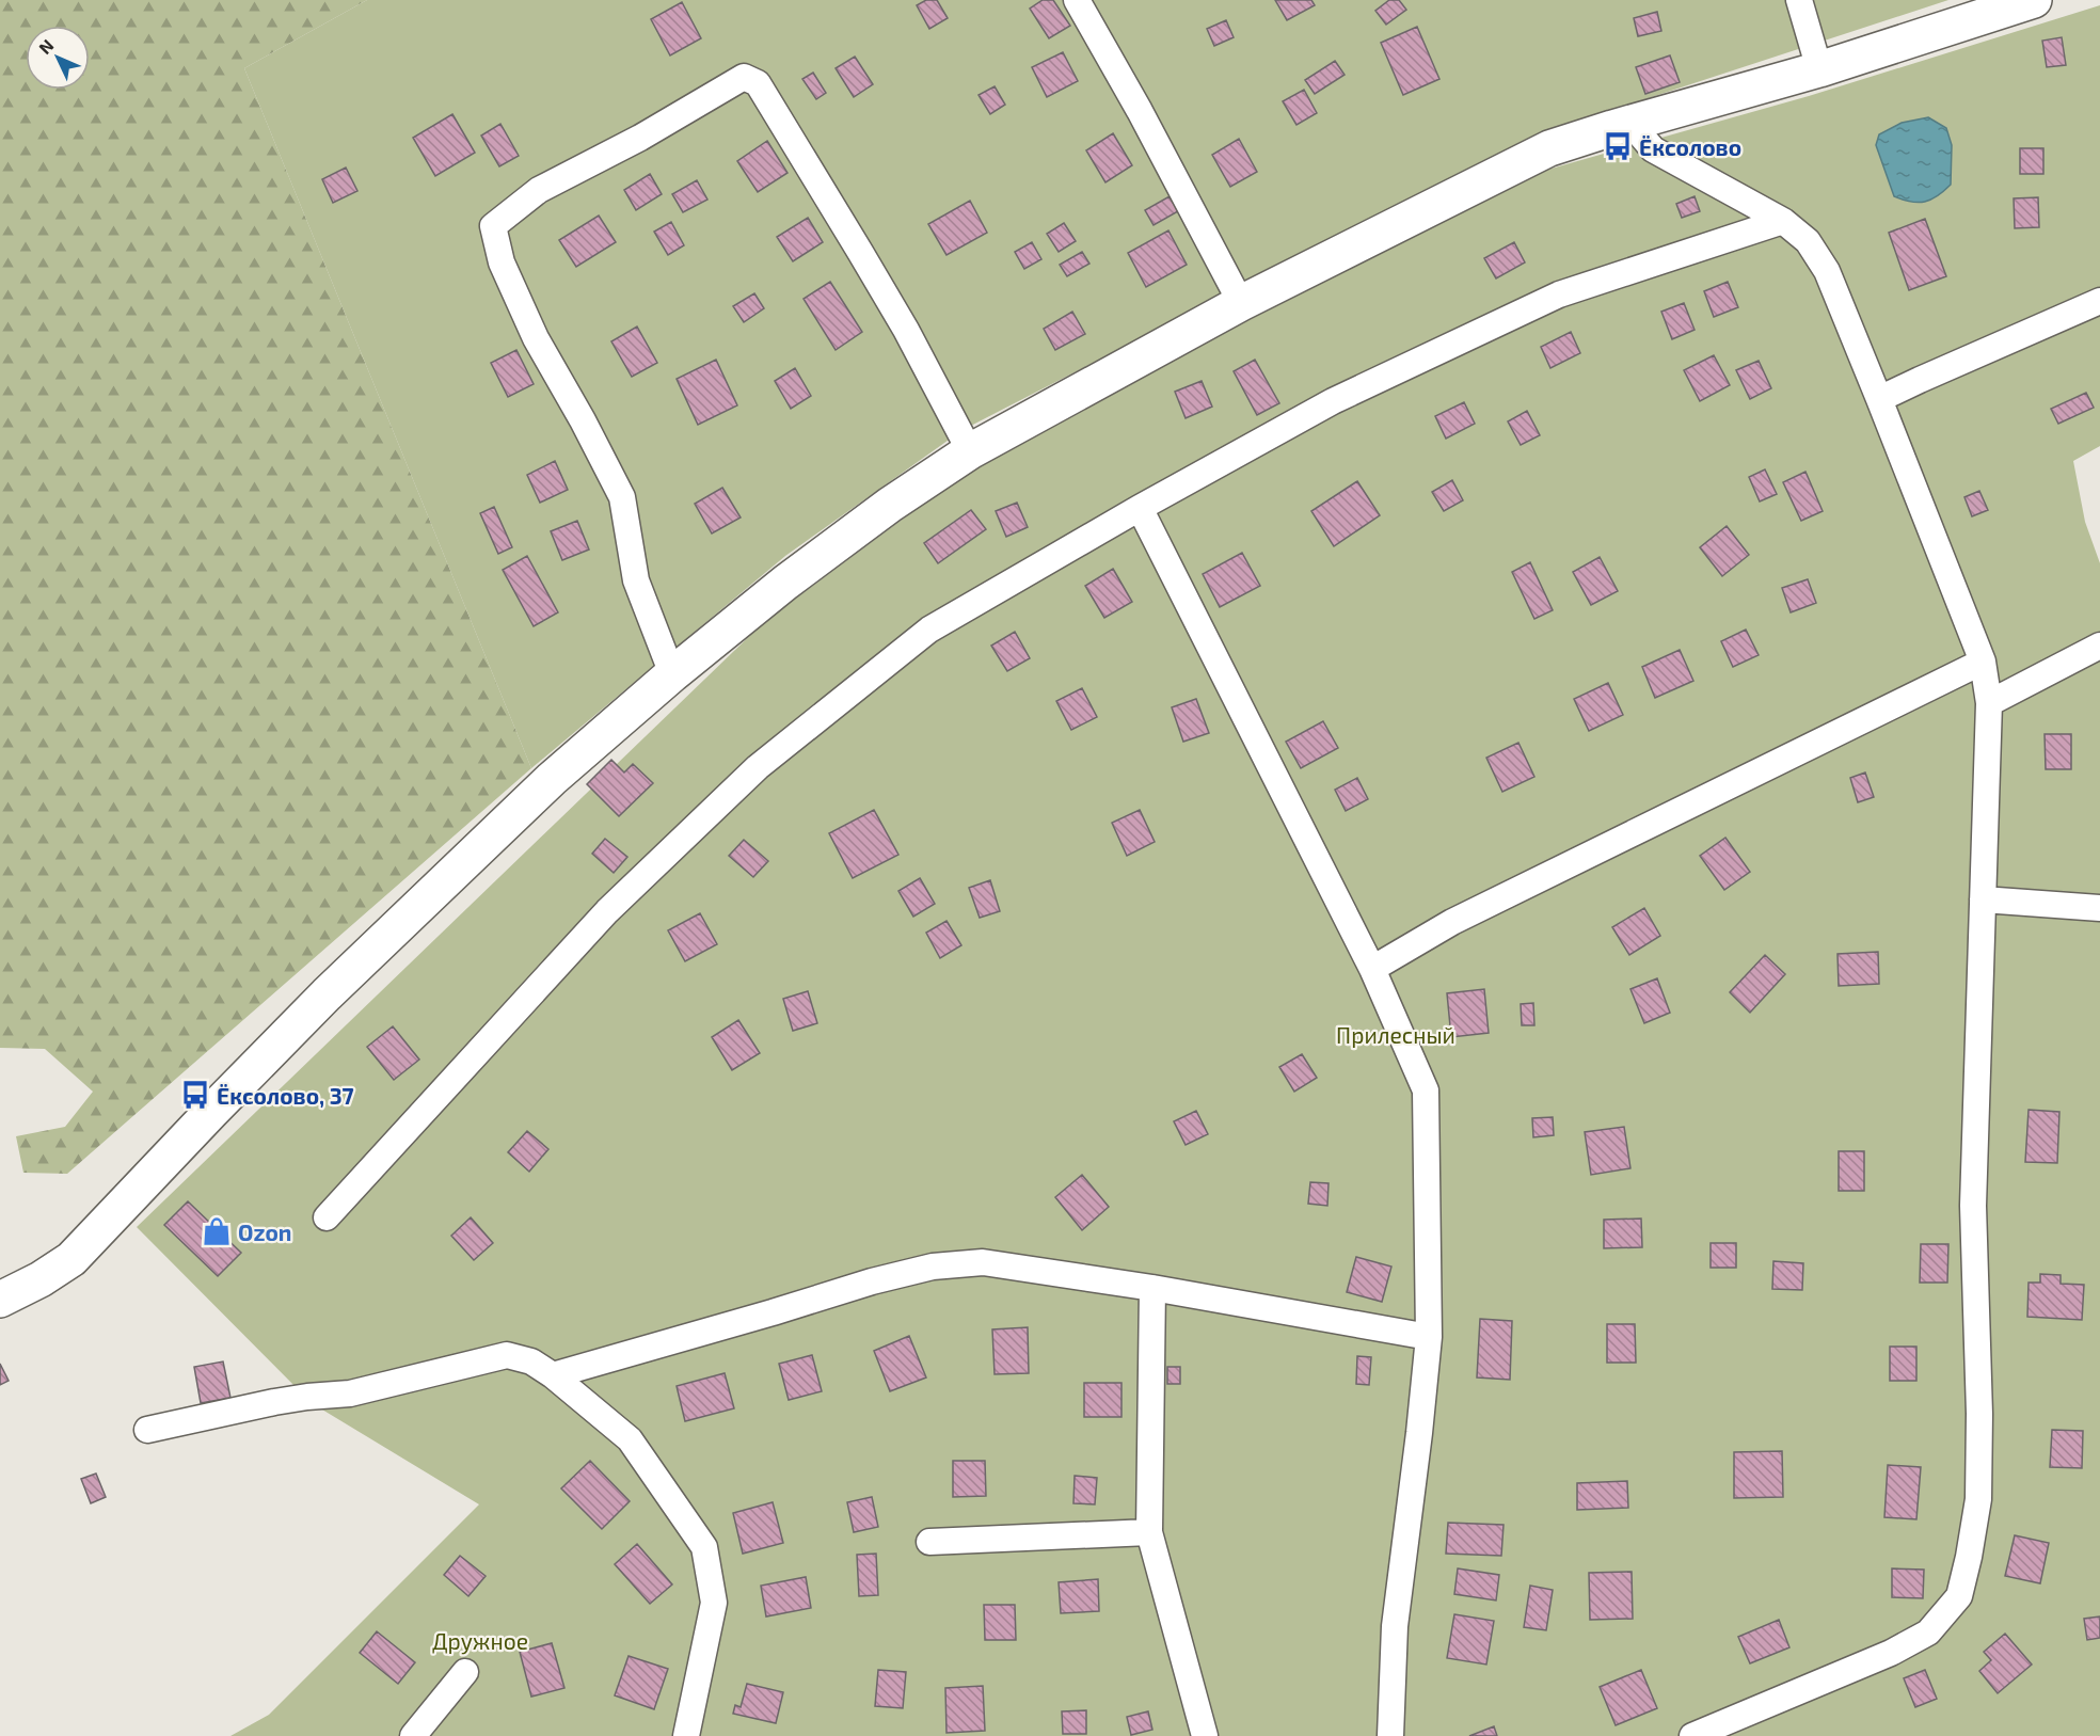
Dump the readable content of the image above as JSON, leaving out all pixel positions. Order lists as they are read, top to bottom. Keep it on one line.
{"parks":["Прилесный","Дружное"],"places":{"bus stop":["Ёксолово","Ёксолово, 37"],"shop":["Ozon"]},"north":"top left"}
